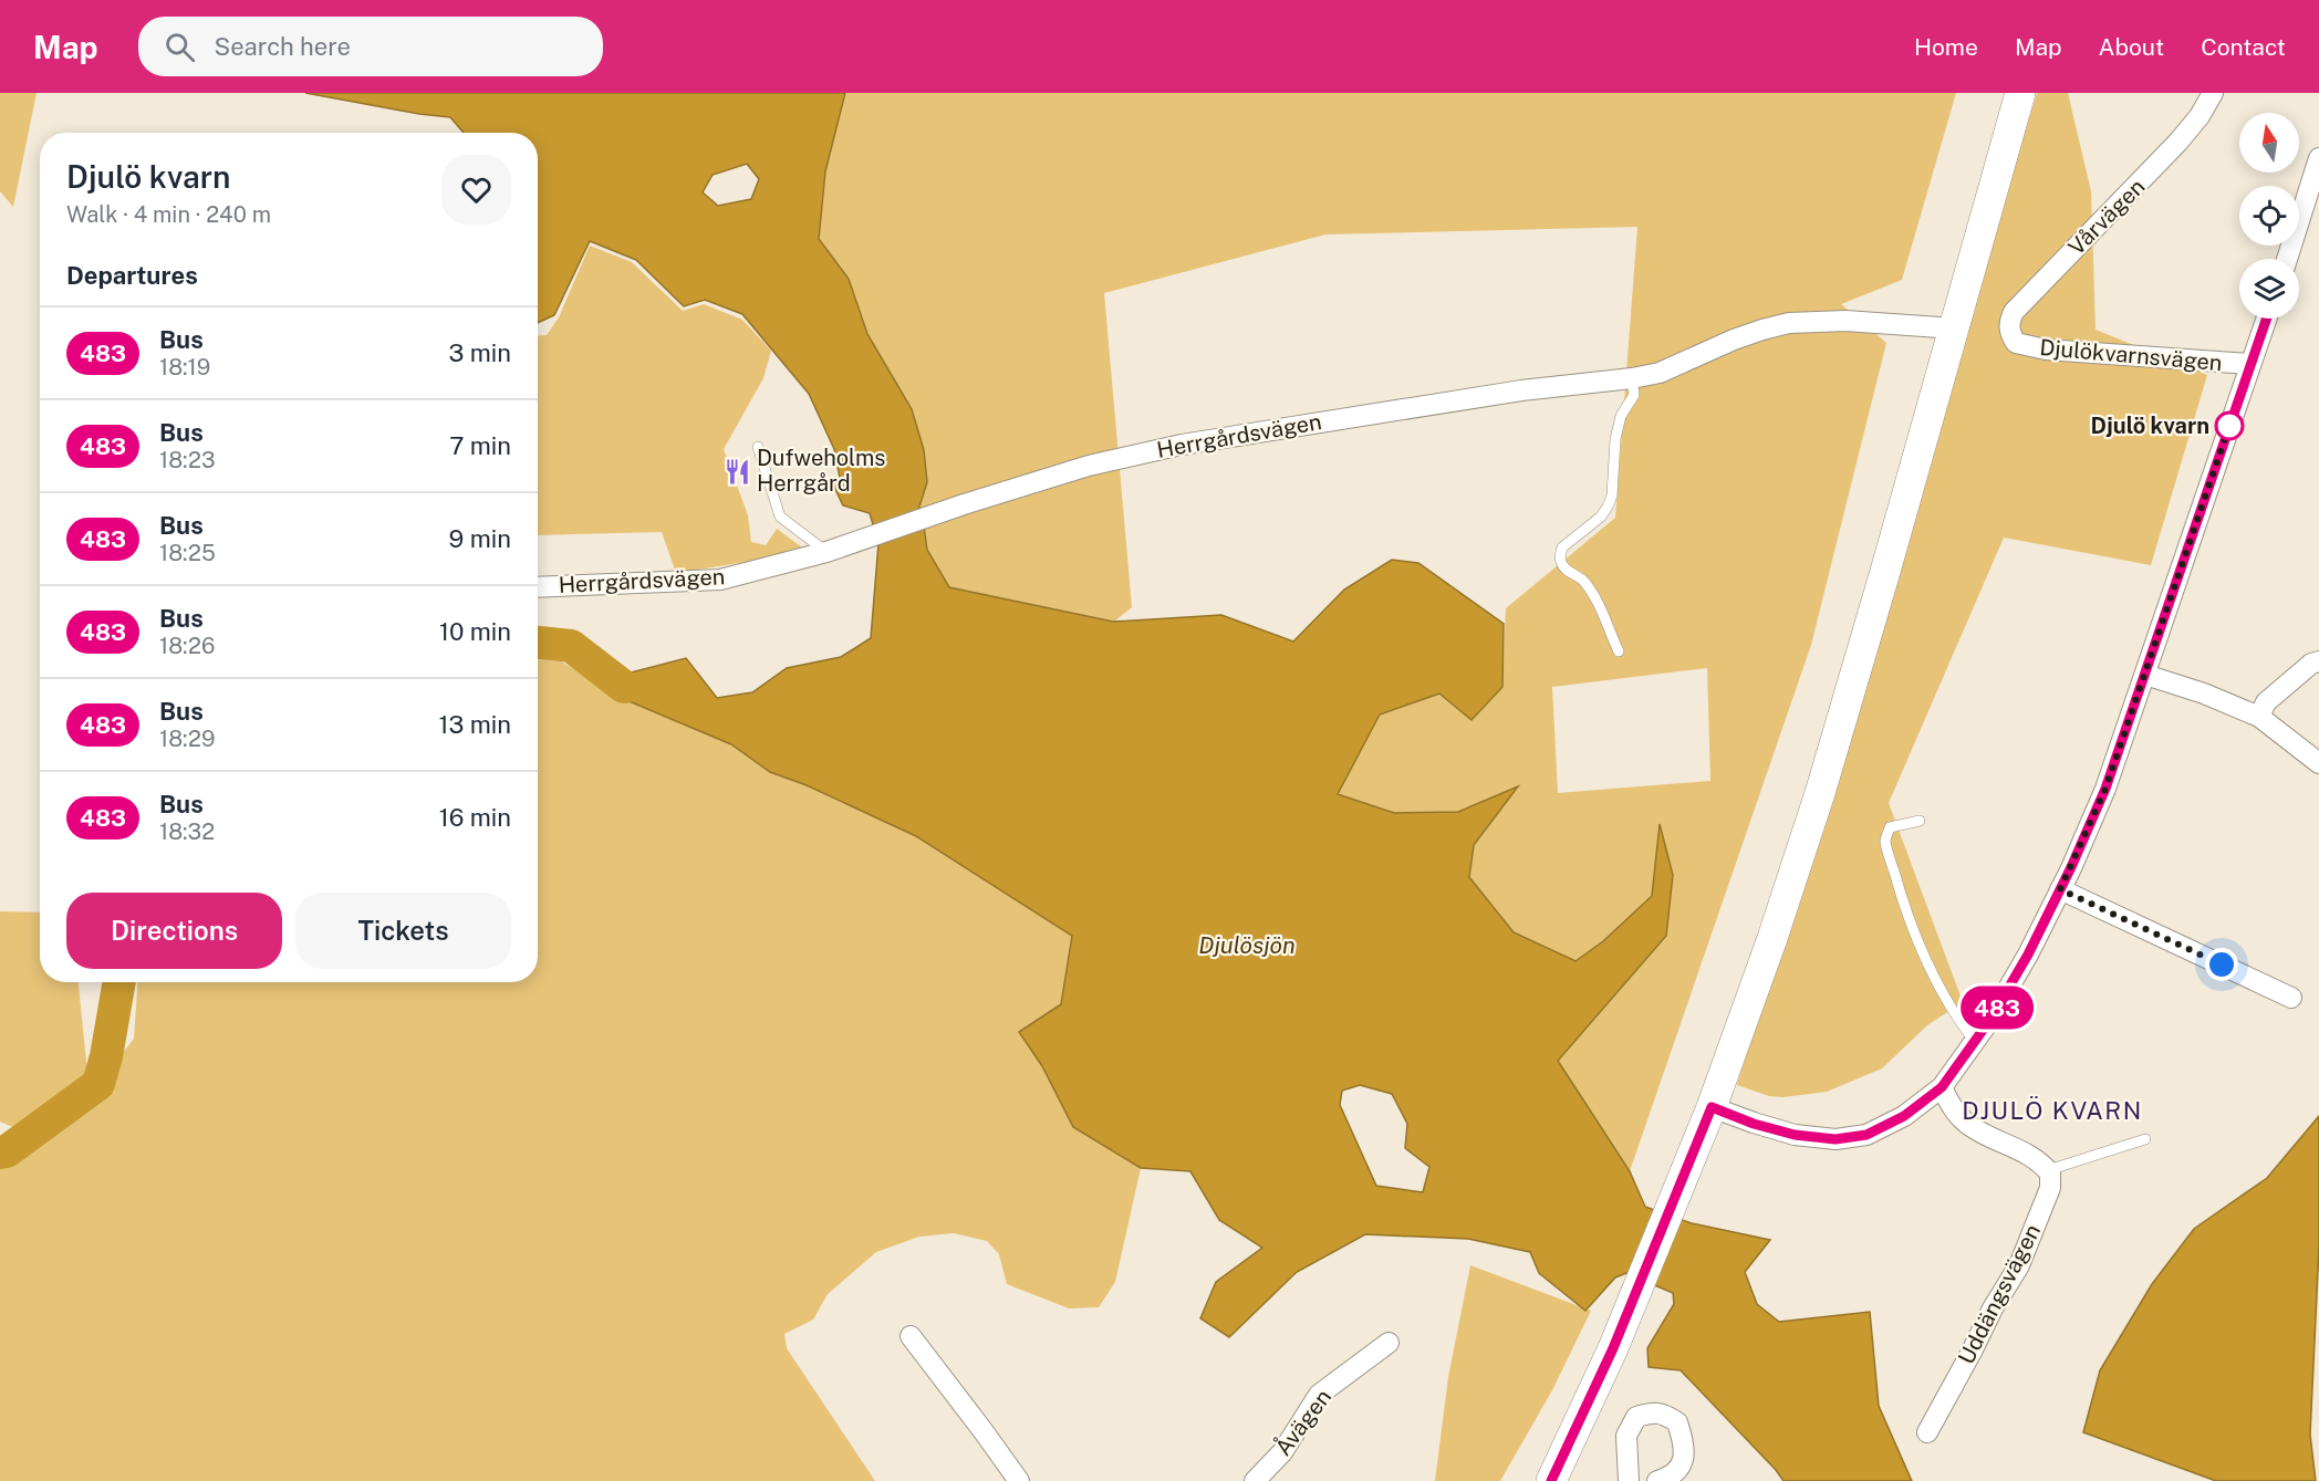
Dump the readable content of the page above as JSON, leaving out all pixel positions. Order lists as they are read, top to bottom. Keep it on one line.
{"streets":{"street":["Vårvägen","Djulökvarnsvägen","Herrgårdsvägen","Uddängsvägen","Åvägen"]},"crossings":[["Vårvägen","Djulökvarnsvägen"]],"districts":["DJULÖ KVARN"],"water":["Djulösjön"],"places":{"other":["Djulö kvarn"],"restaurant":["Dufweholms Herrgård"]},"lines":["bus line 483"],"north":"top","page":{"header":"Map","search":"Search here","nav":["Home","Map","About","Contact"],"on_map":"483","heading":[["Djulö kvarn","Walk · 4 min · 240 m"],"Departures"],"list":[{"mark":"483","name":"Bus","note":"18:19","value":"3 min"},{"mark":"483","name":"Bus","note":"18:23","value":"7 min"},{"mark":"483","name":"Bus","note":"18:25","value":"9 min"},{"mark":"483","name":"Bus","note":"18:26","value":"10 min"},{"mark":"483","name":"Bus","note":"18:29","value":"13 min"},{"mark":"483","name":"Bus","note":"18:32","value":"16 min"}],"buttons":["Directions","Tickets"]}}
